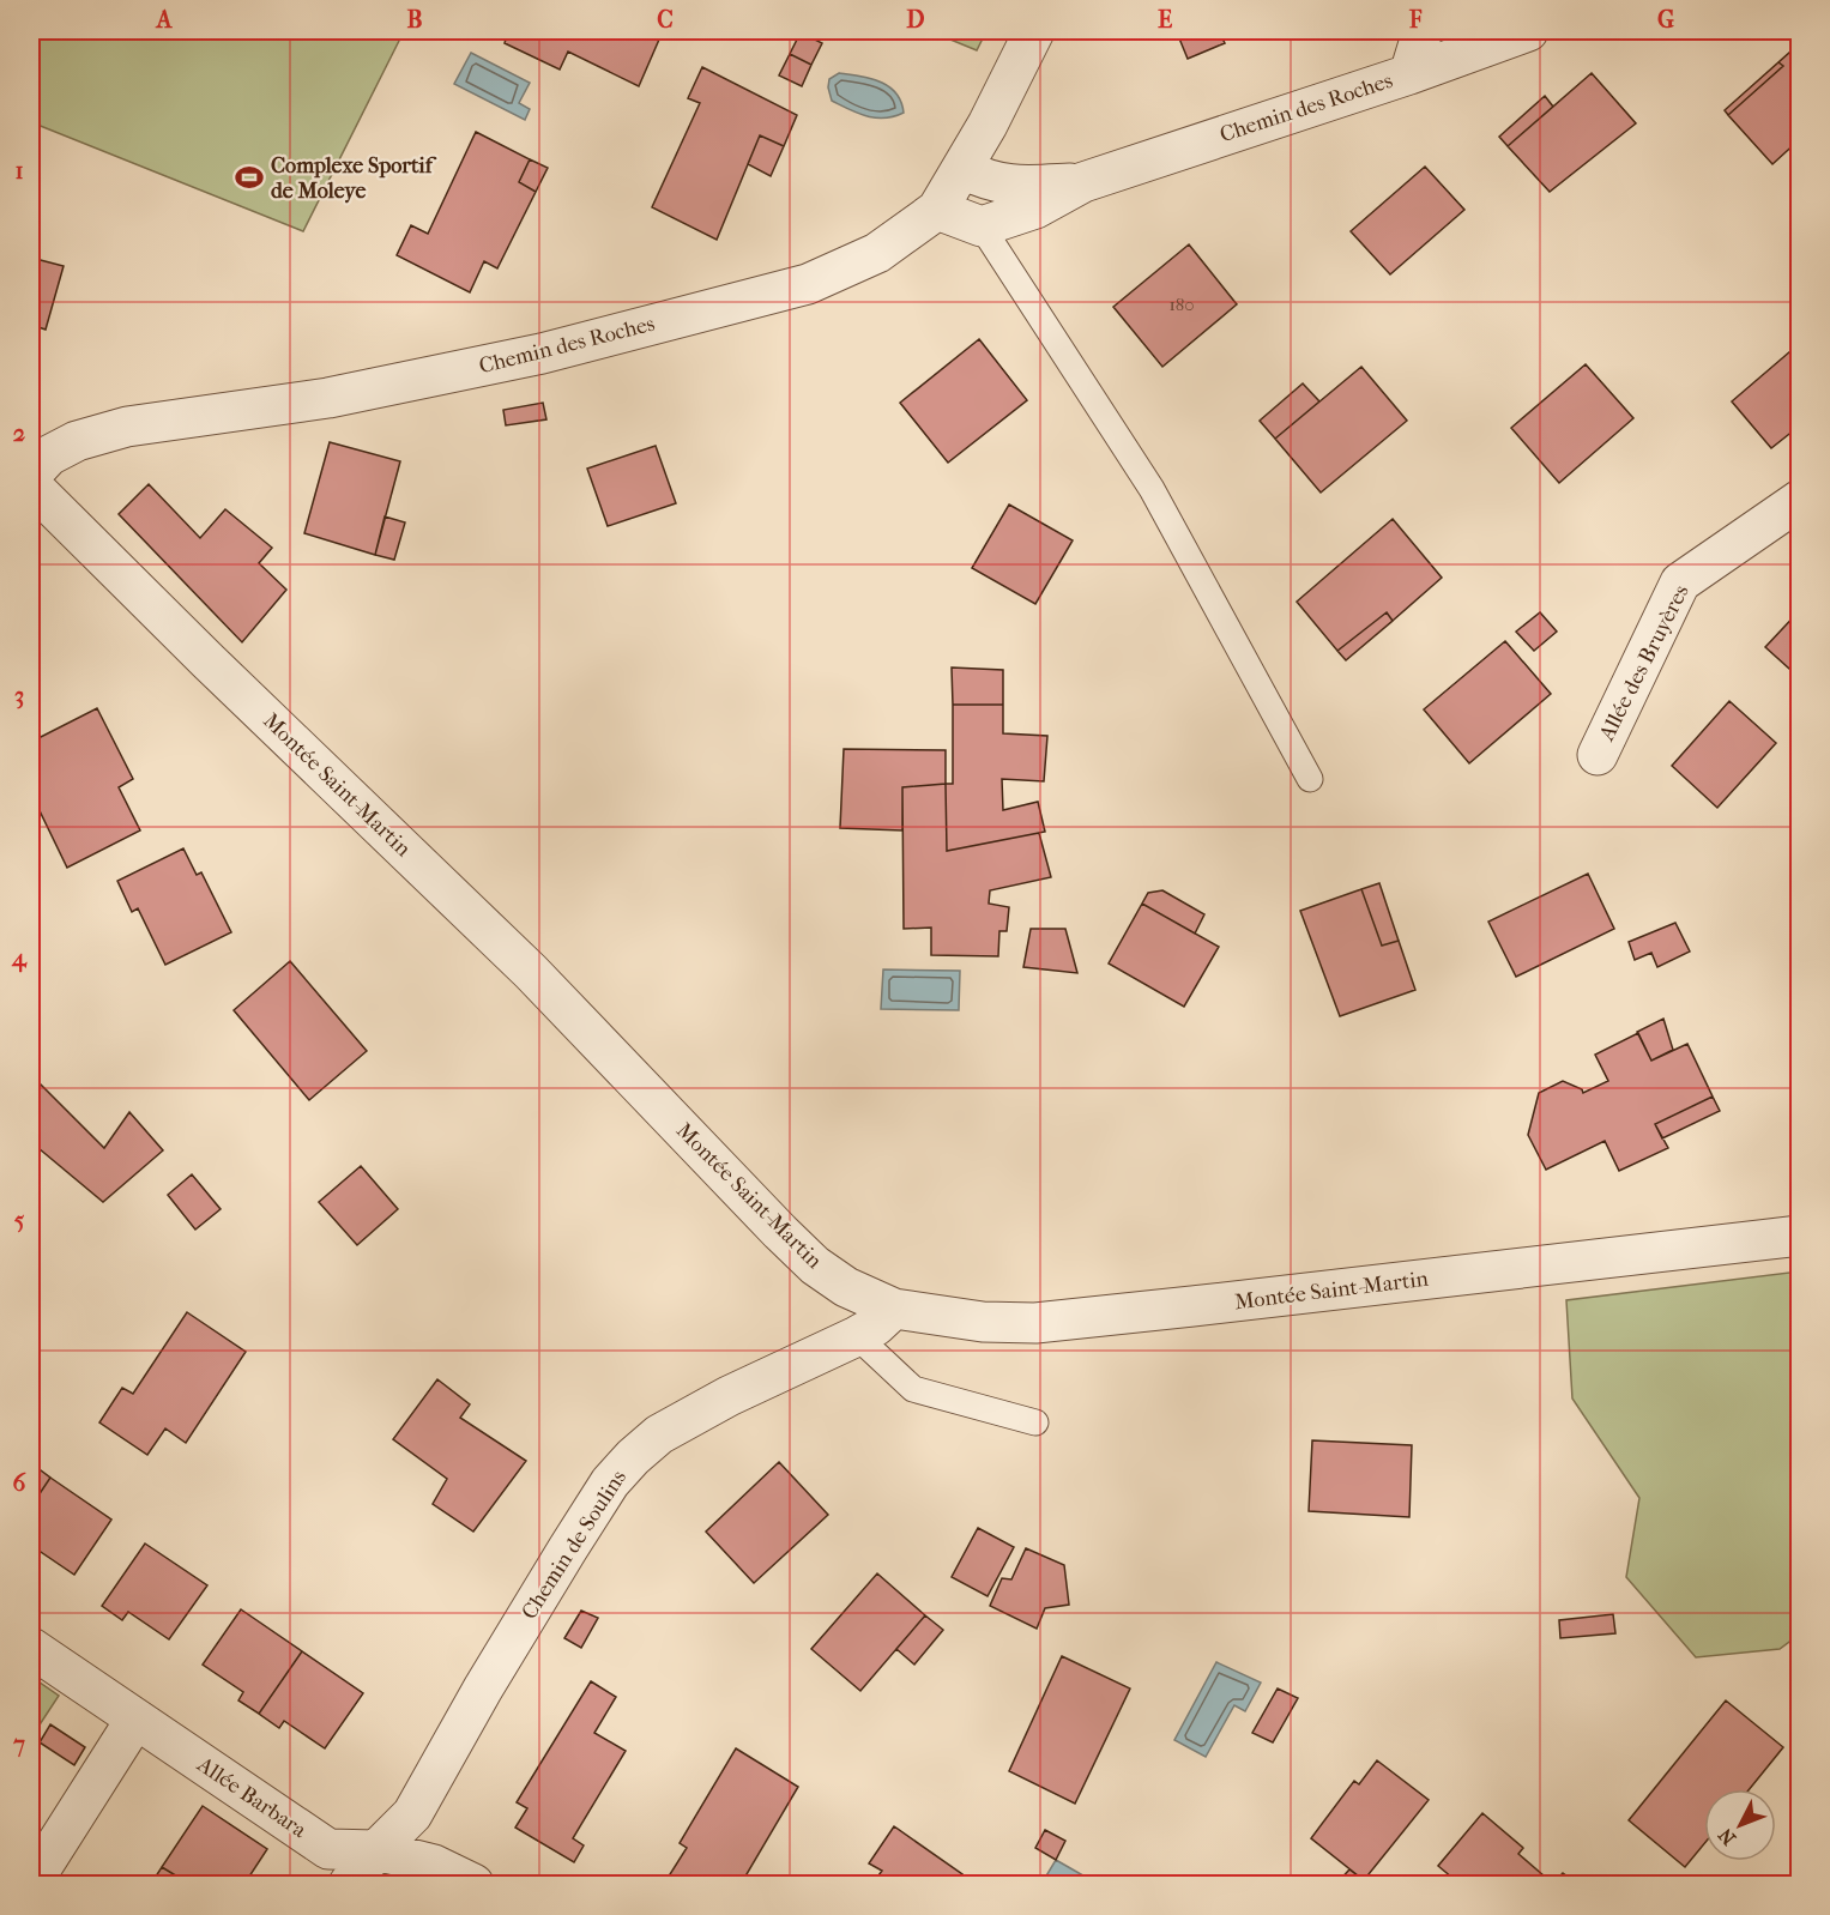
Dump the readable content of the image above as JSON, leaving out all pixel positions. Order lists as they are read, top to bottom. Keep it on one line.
{"streets":{"street":["Chemin des Roches","Allée des Bruyères","Montée Saint-Martin","Chemin de Soulins","Allée Barbara"]},"crossings":[["Montée Saint-Martin","Chemin de Soulins"],["Chemin de Soulins","Allée Barbara"]],"places":{"sports":["Complexe Sportif de Moleye"]},"house_numbers":["180"],"north":"bottom left","grid":{"columns":["A","B","C","D","E","F","G"],"rows":["1","2","3","4","5","6","7"]}}
